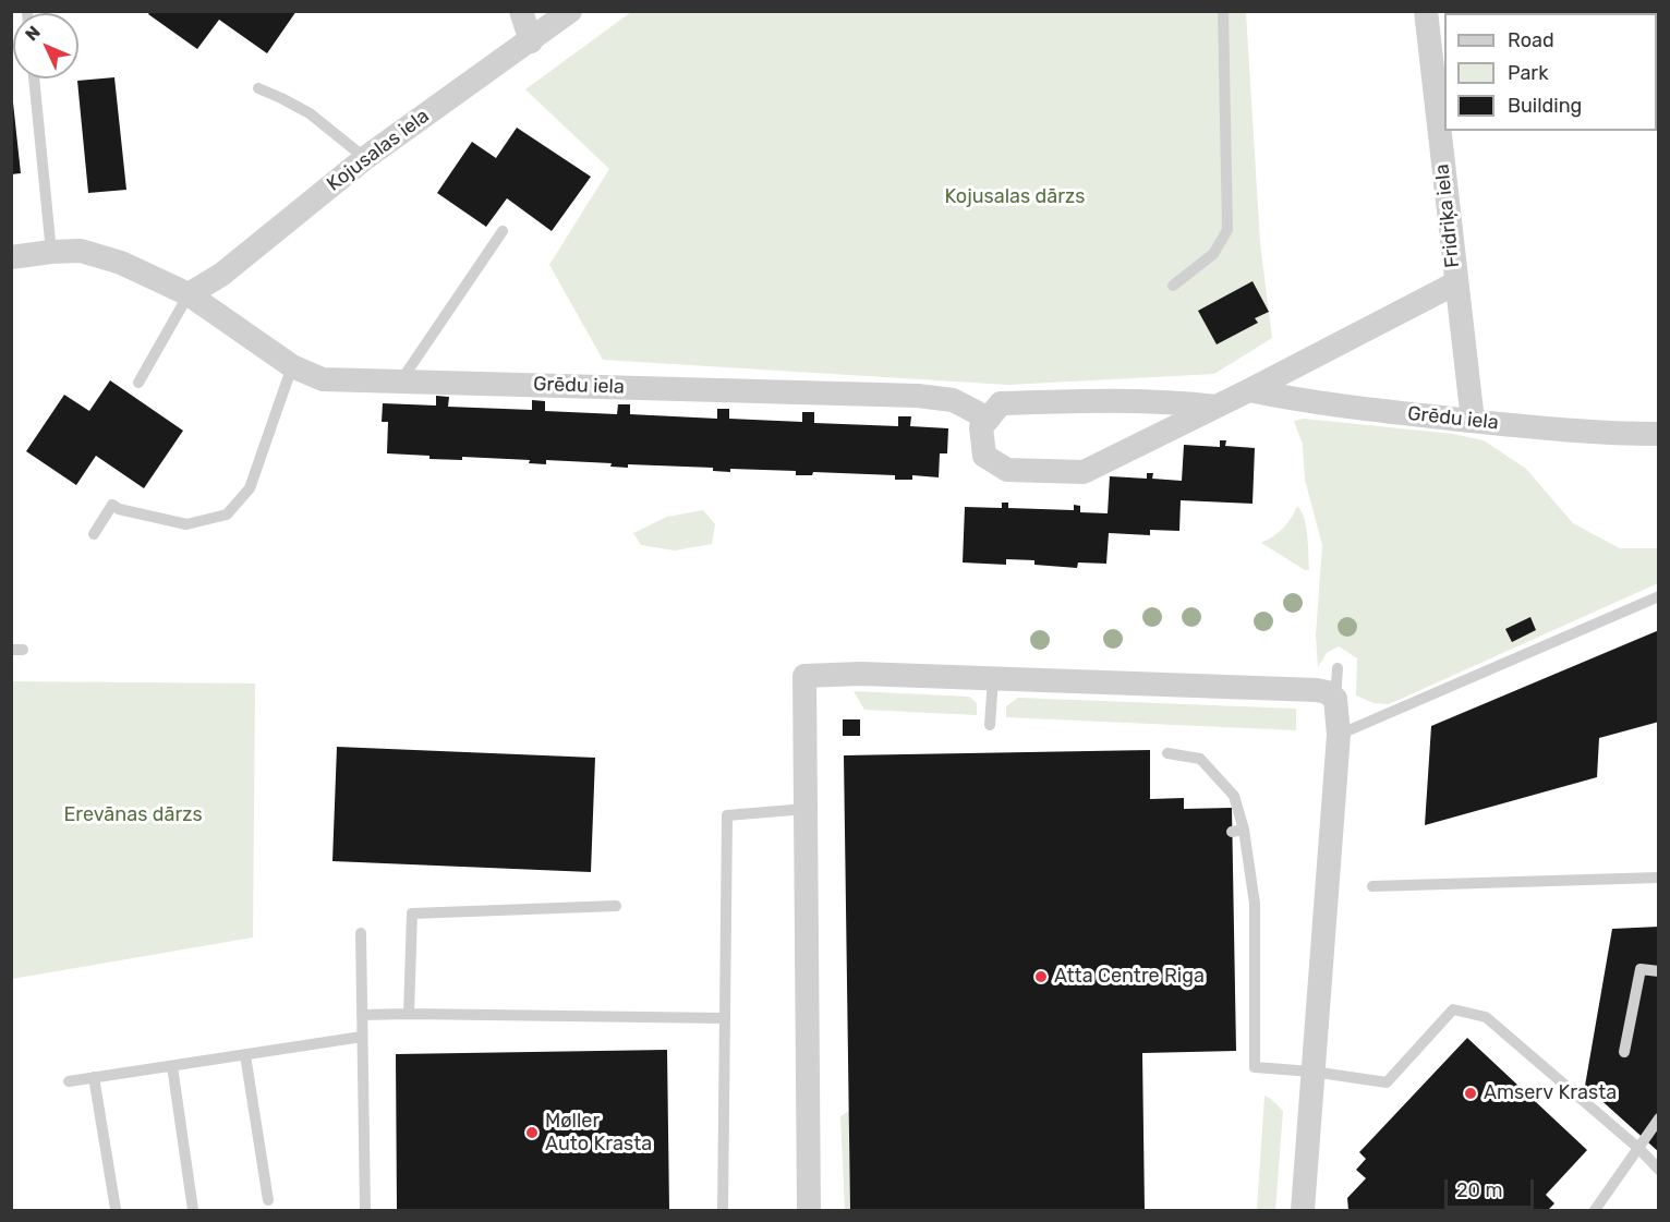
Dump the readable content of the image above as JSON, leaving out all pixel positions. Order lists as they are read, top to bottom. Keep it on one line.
{"streets":{"street":["Kojusalas iela","Fridriķa iela","Grēdu iela"]},"crossings":[["Kojusalas iela","Grēdu iela"],["Fridriķa iela","Grēdu iela"]],"parks":["Kojusalas dārzs","Erevānas dārzs"],"places":["Atta Centre Riga","Amserv Krasta","Møller Auto Krasta"],"legend":["Road","Park","Building"],"scale_bar":"20 m","north":"top left"}
